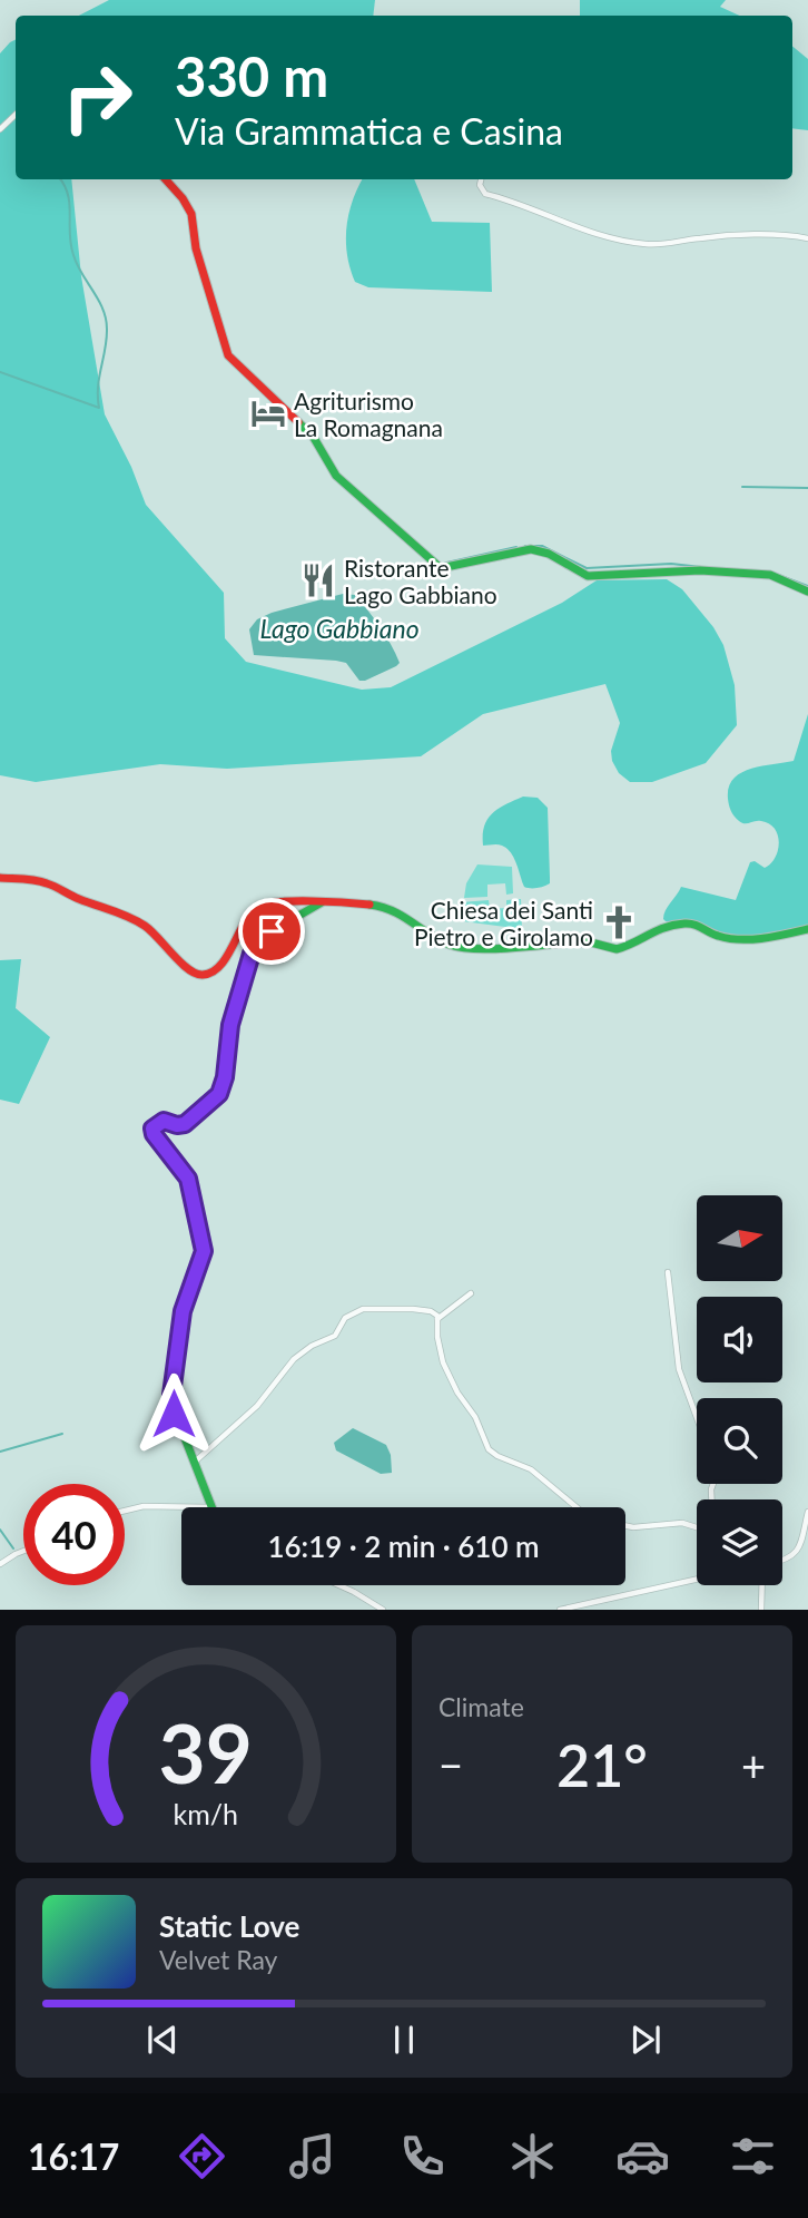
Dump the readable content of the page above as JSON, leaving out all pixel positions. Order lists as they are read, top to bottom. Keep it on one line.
{"water":["Lago Gabbiano"],"places":{"hotel":["Agriturismo La Romagnana"],"restaurant":["Ristorante Lago Gabbiano"],"church":["Chiesa dei Santi Pietro e Girolamo"]},"north":"right","page":{"turn":["330 m","Via Grammatica e Casina"],"limit":"40","trip":"16:19 · 2 min · 610 m","tile":"Climate","heat":["−","21°","+"],"song":["Static Love","Velvet Ray"],"tabs":"16:17","gauge":["39","km/h"]}}
